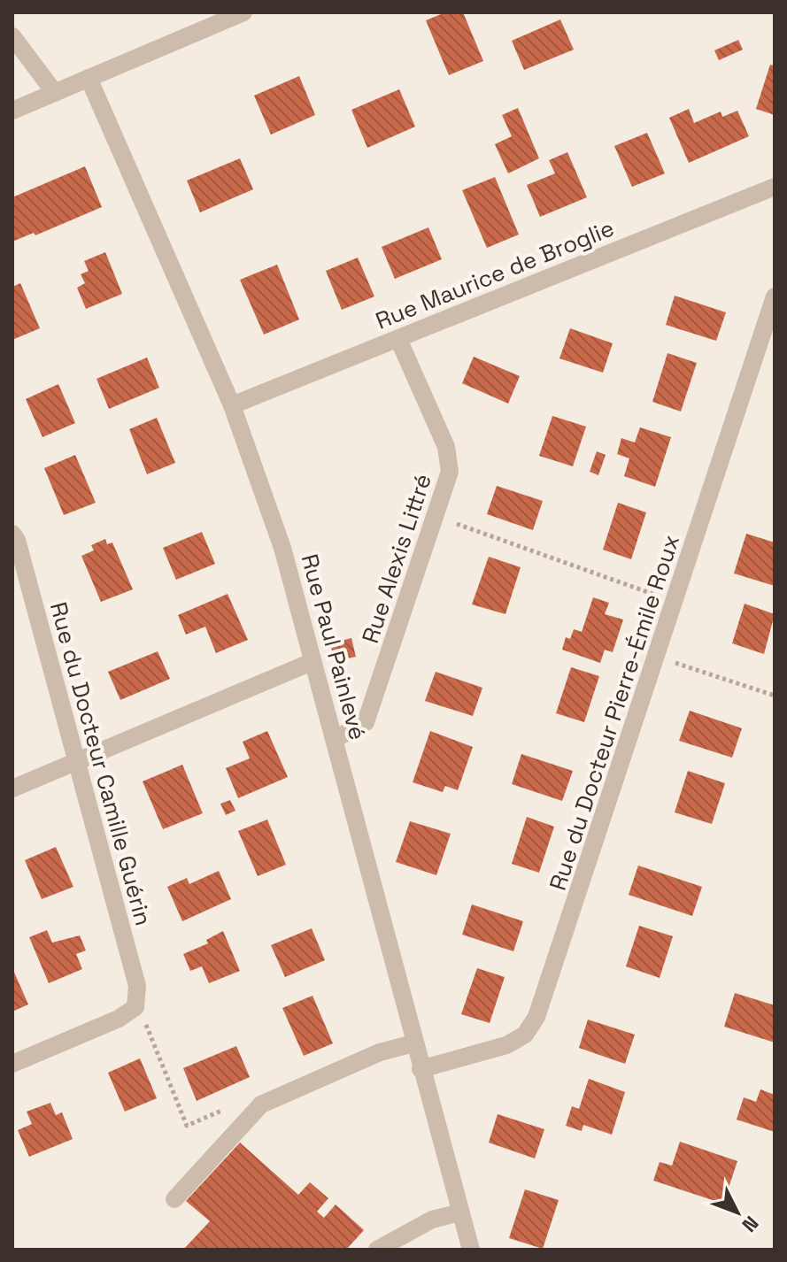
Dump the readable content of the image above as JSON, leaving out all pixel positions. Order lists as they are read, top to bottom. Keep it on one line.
{"streets":{"street":["Rue Maurice de Broglie","Rue Alexis Littré","Rue Paul Painlevé","Rue du Docteur Pierre-Émile Roux","Rue du Docteur Camille Guérin"]},"crossings":[["Rue Maurice de Broglie","Rue Alexis Littré"],["Rue Maurice de Broglie","Rue Paul Painlevé"],["Rue Alexis Littré","Rue Paul Painlevé"],["Rue Paul Painlevé","Rue du Docteur Pierre-Émile Roux"]],"north":"bottom right"}
